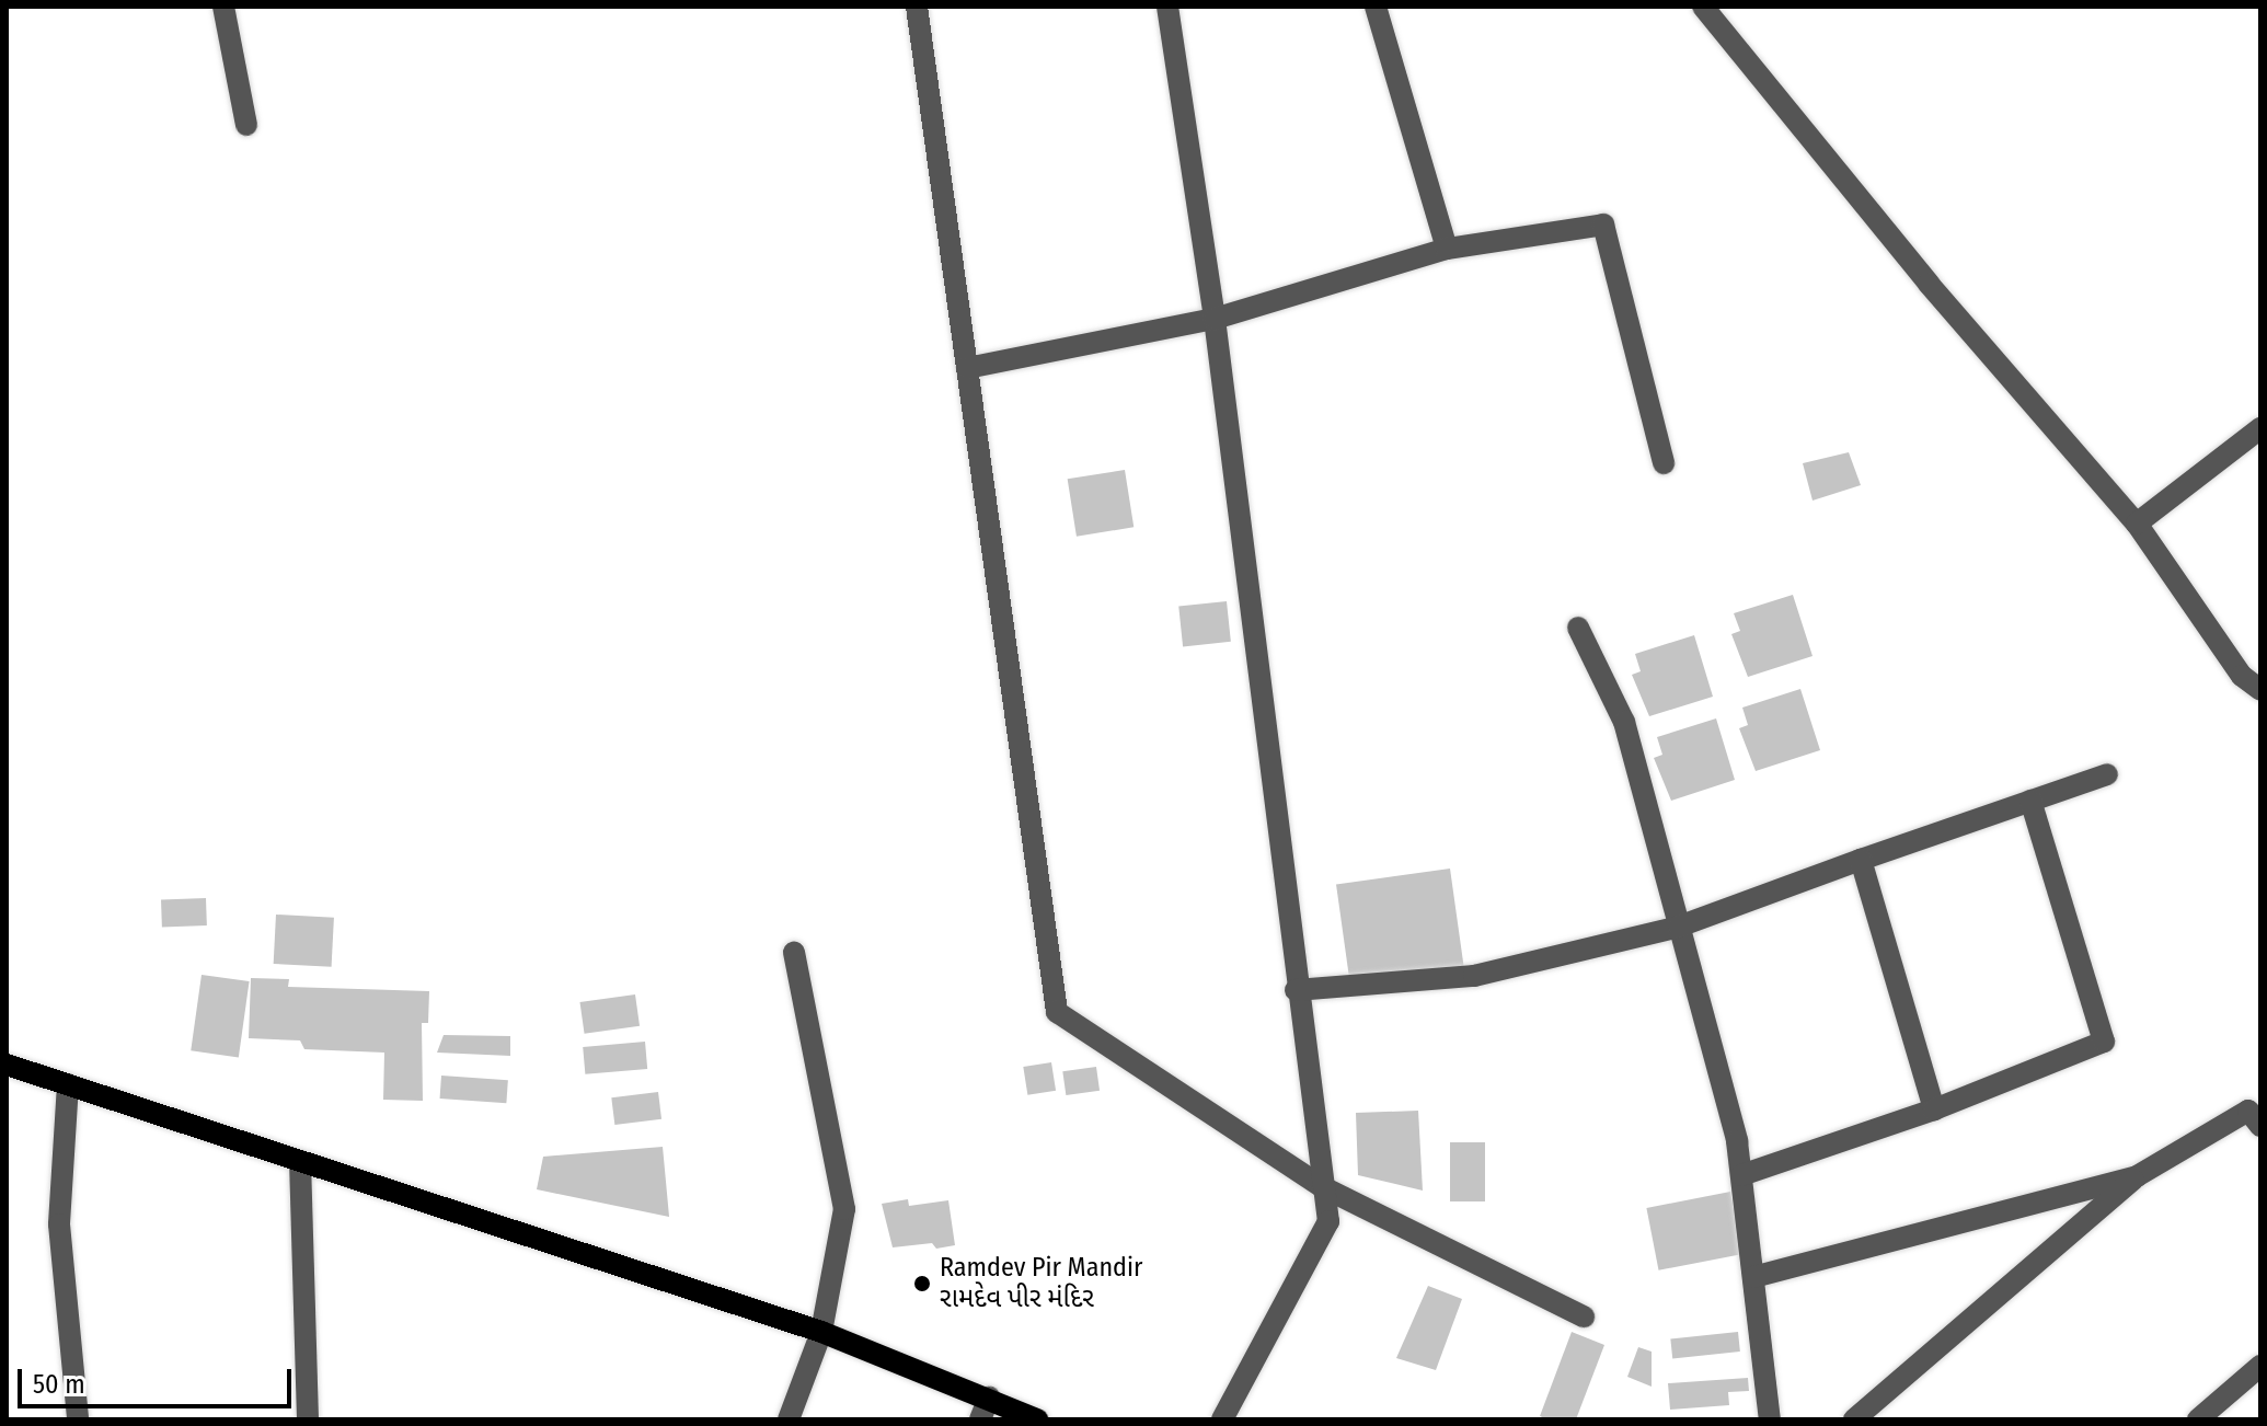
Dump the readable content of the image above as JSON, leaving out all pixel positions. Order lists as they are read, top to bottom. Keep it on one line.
{"places":["Ramdev Pir Mandir રામદેવ પીર મંદિર"],"scale_bar":"50 m"}
